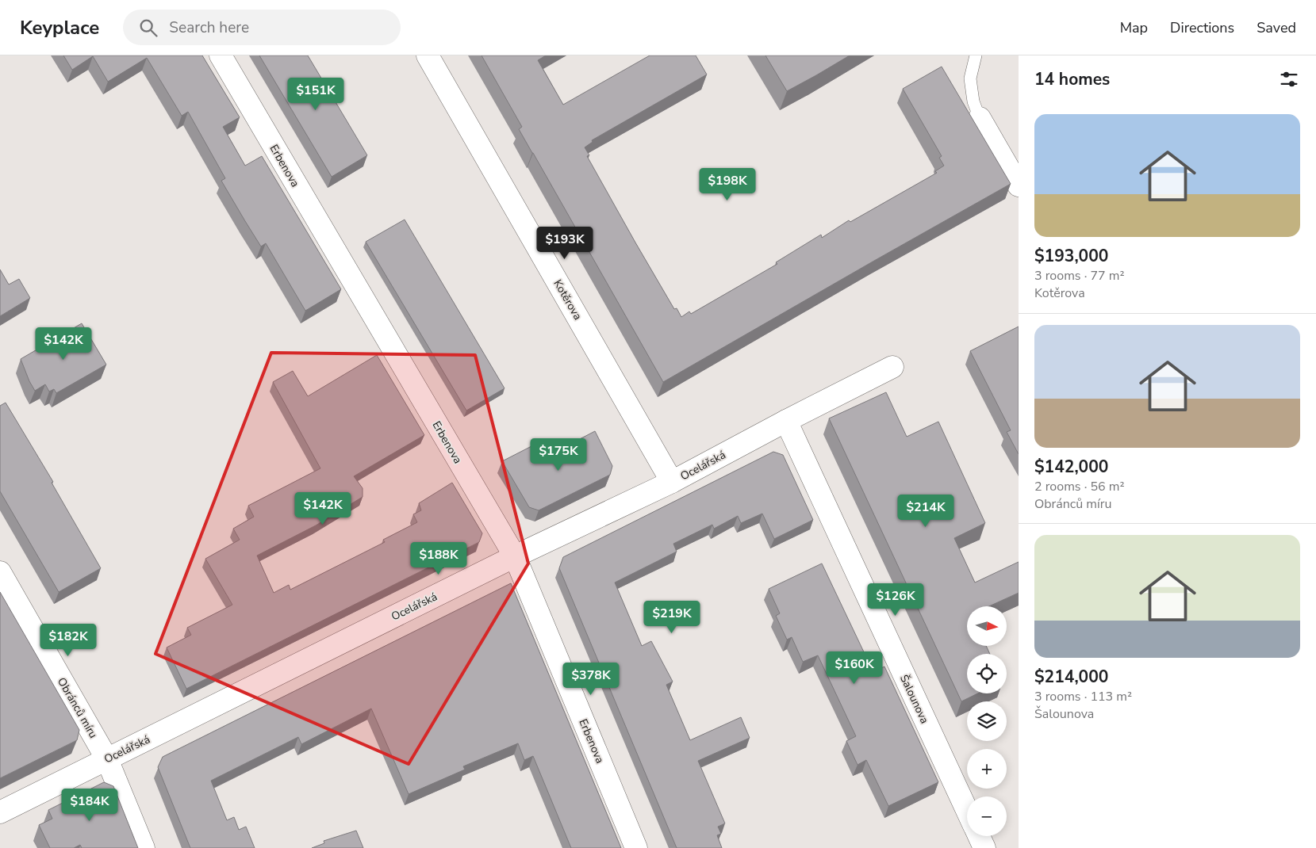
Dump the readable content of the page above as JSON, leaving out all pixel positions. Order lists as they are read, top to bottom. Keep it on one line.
{"streets":{"street":["Erbenova","Kotěrova","Ocelářská","Šalounova","Obránců míru"]},"crossings":[["Erbenova","Ocelářská"],["Kotěrova","Ocelářská"],["Ocelářská","Šalounova"],["Ocelářská","Obránců míru"]],"north":"right","page":{"header":"Keyplace","search":"Search here","nav":["Map","Directions","Saved"],"heading":"14 homes","price":["$151K","$198K","$193K","$142K","$175K","$142K","$214K","$188K","$126K","$219K","$182K","$160K","$378K","$184K"],"list":[{"name":"$193,000","note":"3 rooms · 77 m² · Kotěrova"},{"name":"$142,000","note":"2 rooms · 56 m² · Obránců míru"},{"name":"$214,000","note":"3 rooms · 113 m² · Šalounova"}],"map_buttons":["+","−"]}}
